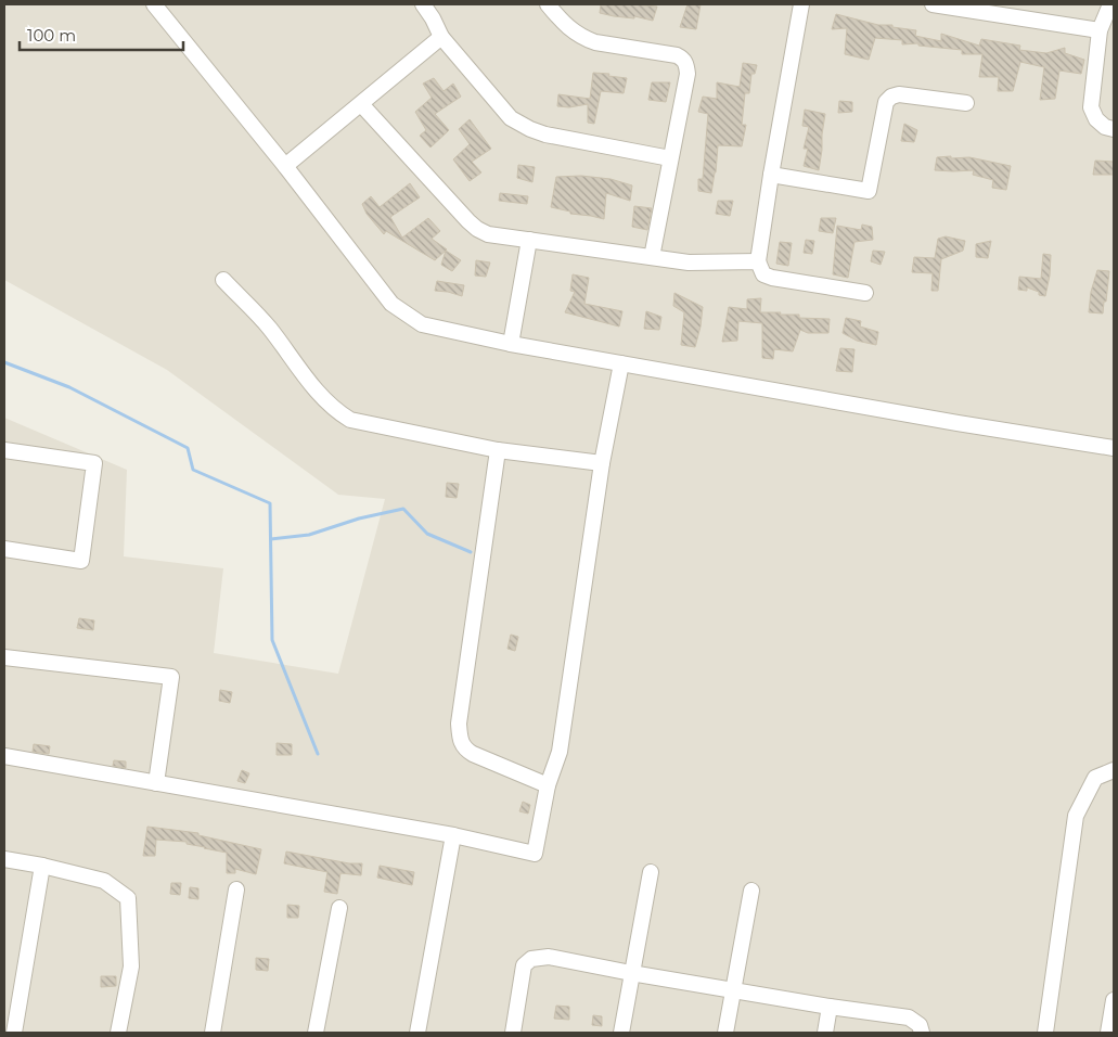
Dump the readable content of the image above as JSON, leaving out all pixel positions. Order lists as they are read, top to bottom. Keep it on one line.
{"scale_bar":"100 m"}
